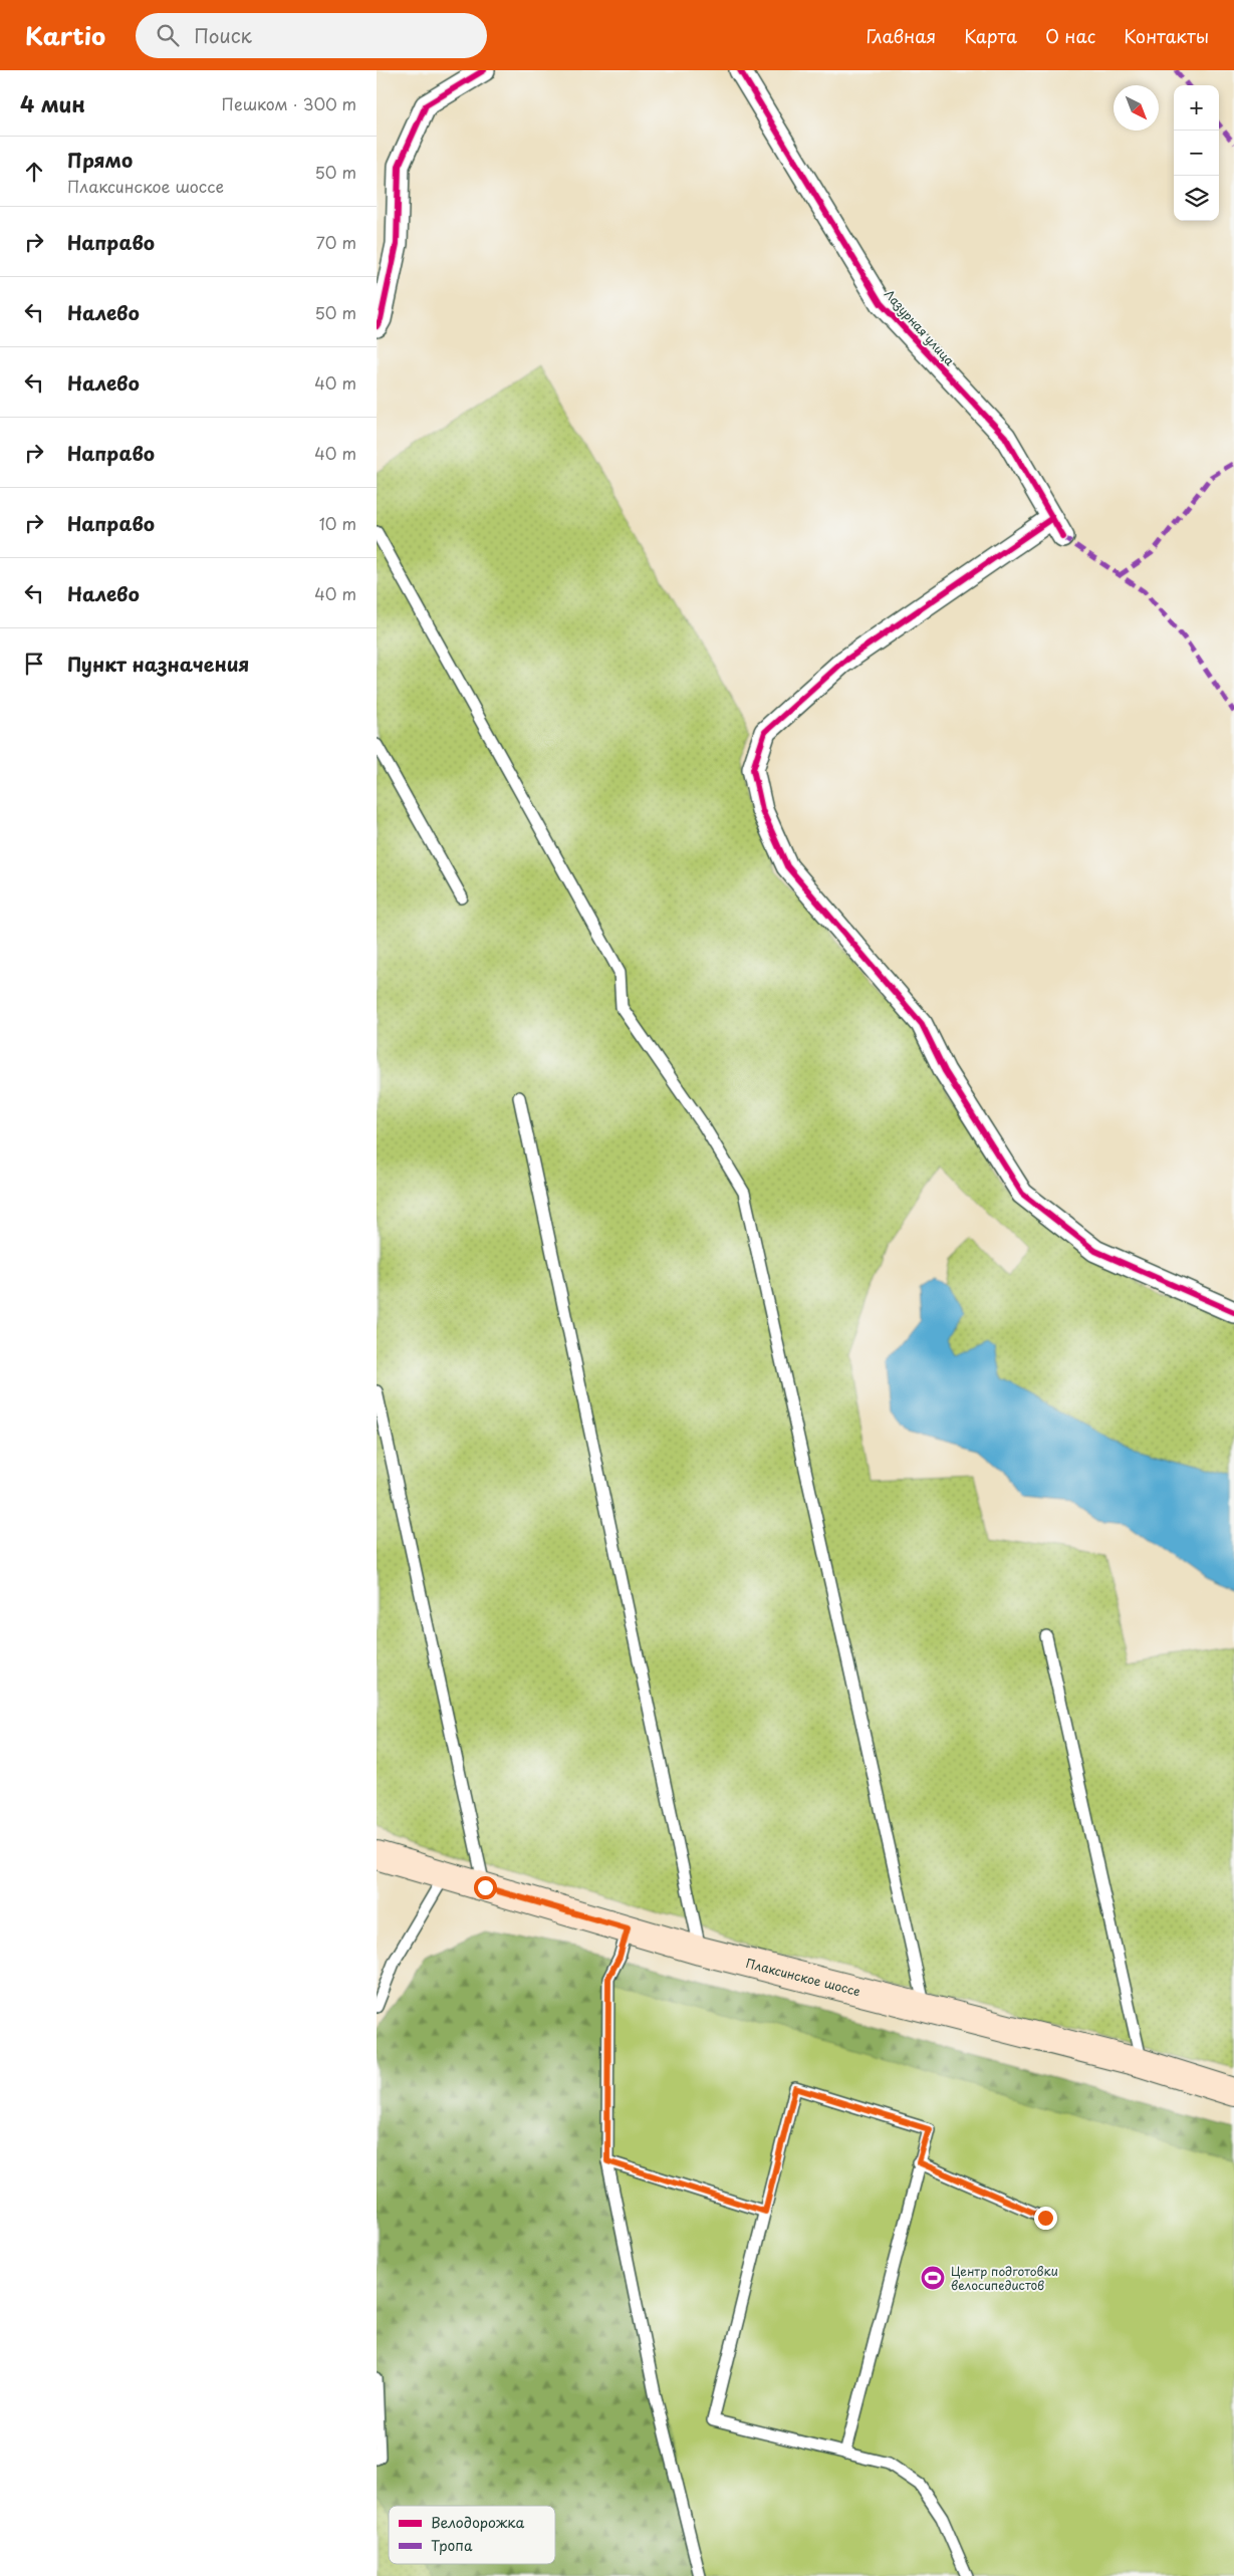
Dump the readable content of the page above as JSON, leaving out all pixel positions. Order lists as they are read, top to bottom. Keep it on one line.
{"streets":{"main road":["Плаксинское шоссе"],"street":["Лазурная улица"]},"places":{"sports":["Центр подготовки велосипедистов"]},"legend":["Велодорожка","Тропа"],"north":"bottom right","page":{"header":"Kartio","search":"Поиск","nav":["Главная","Карта","О нас","Контакты"],"heading":["4 мин","Пешком · 300 m"],"map_buttons":["+","−"],"list":[["Прямо","Плаксинское шоссе","50 m"],["Направо","70 m"],["Налево","50 m"],["Налево","40 m"],["Направо","40 m"],["Направо","10 m"],["Налево","40 m"],"Пункт назначения"]}}
